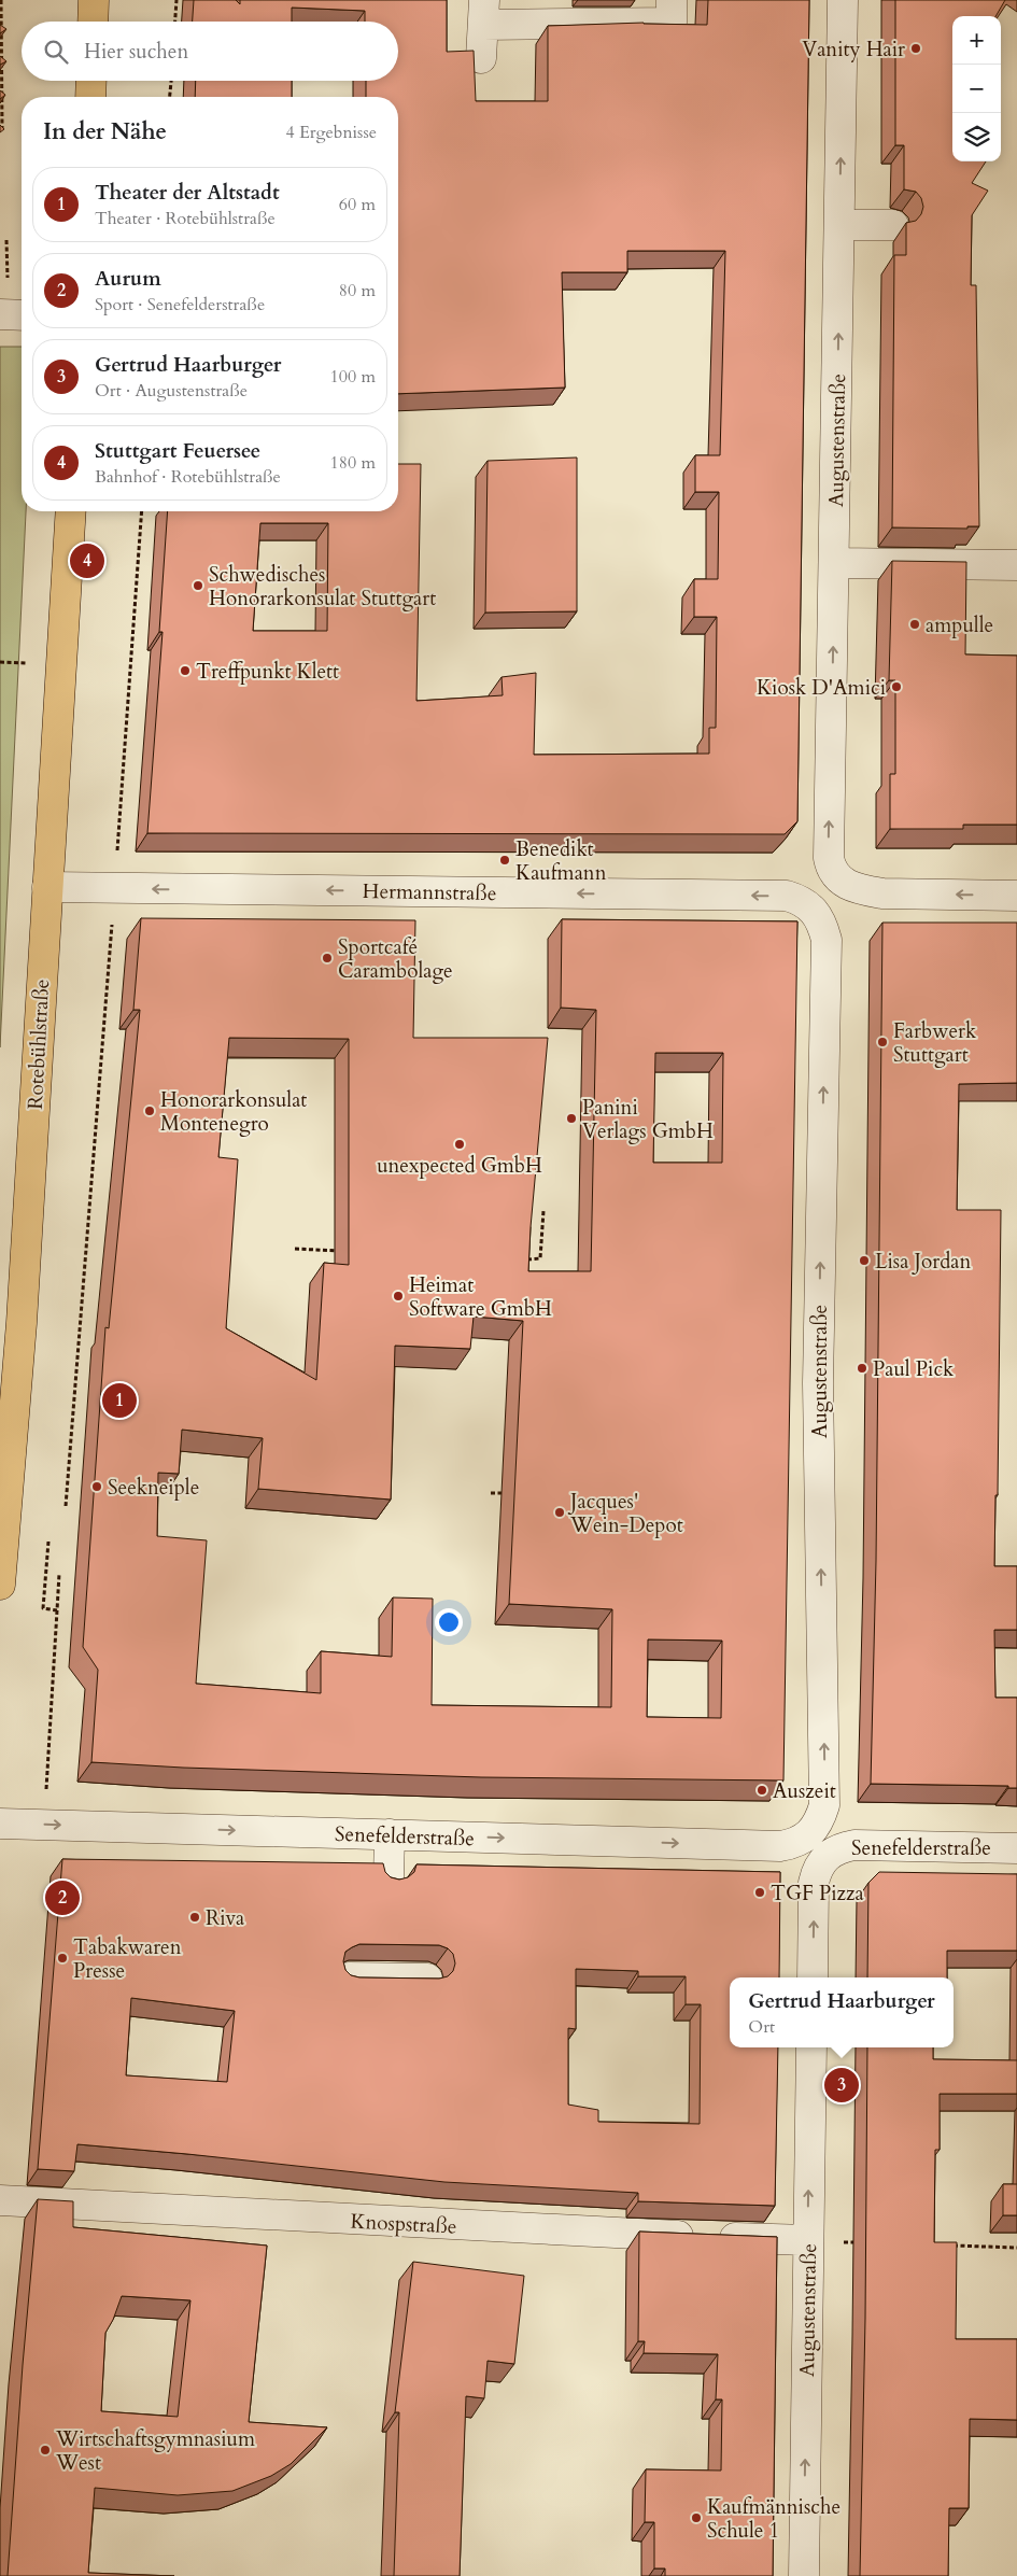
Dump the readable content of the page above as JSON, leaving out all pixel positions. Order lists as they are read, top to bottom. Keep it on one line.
{"streets":{"main road":["Rotebühlstraße"],"street":["Augustenstraße","Hermannstraße","Senefelderstraße","Knospstraße"]},"crossings":[["Augustenstraße","Hermannstraße"],["Augustenstraße","Senefelderstraße"],["Augustenstraße","Knospstraße"],["Hermannstraße","Rotebühlstraße"]],"one_way":["Augustenstraße","Hermannstraße","Senefelderstraße"],"places":["Vanity Hair","Schwedisches Honorarkonsulat Stuttgart","ampulle","Treffpunkt Klett","Kiosk D'Amici","Benedikt Kaufmann","Sportcafé Carambolage","Farbwerk Stuttgart","Honorarkonsulat Montenegro","Panini Verlags GmbH","unexpected GmbH","Lisa Jordan","Heimat Software GmbH","Paul Pick","Seekneiple","Jacques' Wein-Depot","Auszeit","TGF Pizza","Riva","Tabakwaren Presse","Wirtschaftsgymnasium West","Kaufmännische Schule 1"],"page":{"map_buttons":["+","−"],"search":"Hier suchen","heading":["In der Nähe","4 Ergebnisse"],"list":[{"mark":"1","name":"Theater der Altstadt","note":"Theater · Rotebühlstraße","value":"60 m"},{"mark":"2","name":"Aurum","note":"Sport · Senefelderstraße","value":"80 m"},{"mark":"3","name":"Gertrud Haarburger","note":"Ort · Augustenstraße","value":"100 m"},{"mark":"4","name":"Stuttgart Feuersee","note":"Bahnhof · Rotebühlstraße","value":"180 m"}],"pins":["4","1","2","3"],"popup":["Gertrud Haarburger","Ort"]}}
